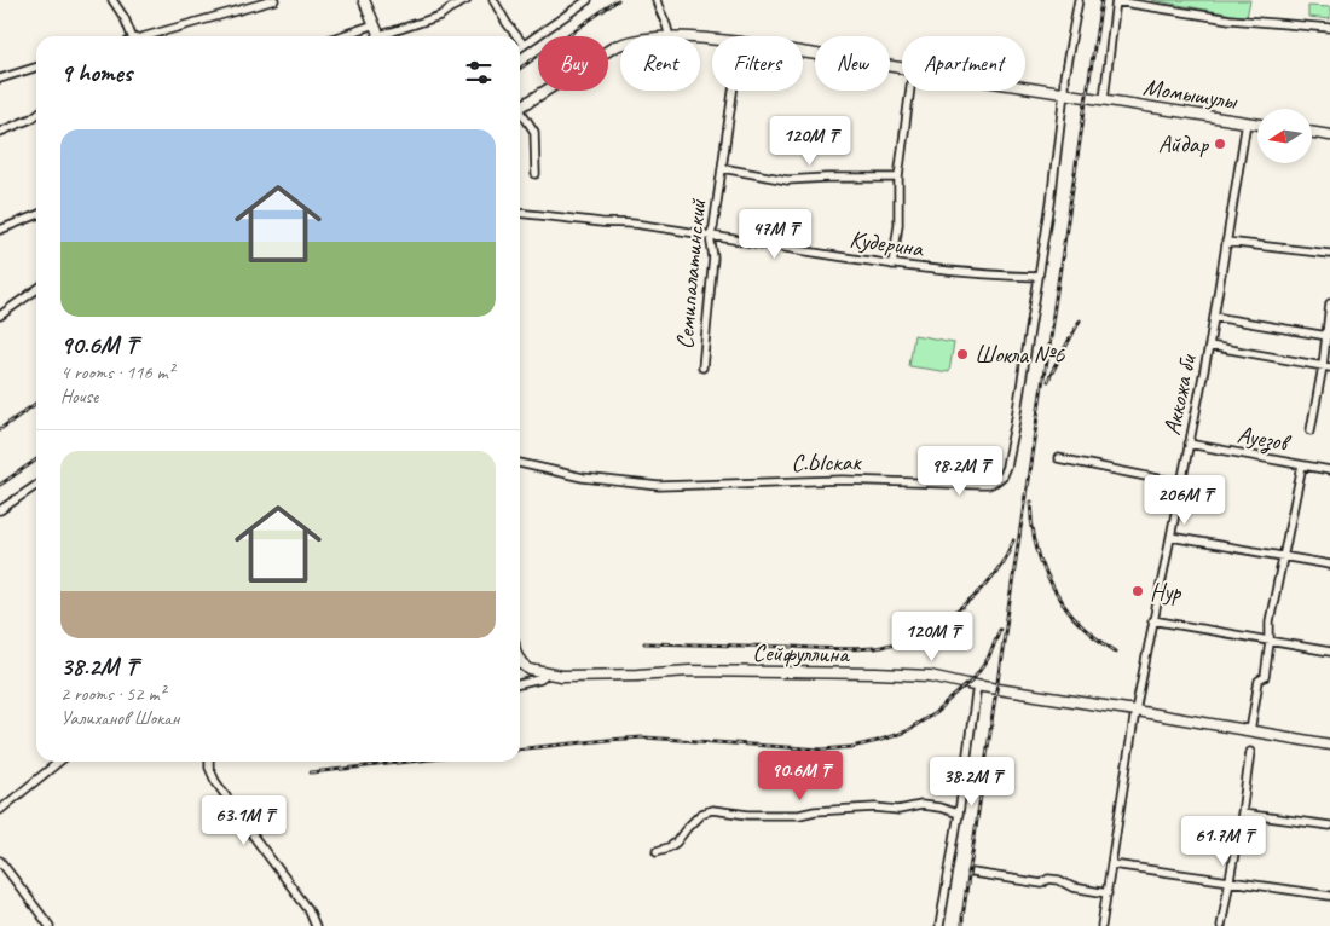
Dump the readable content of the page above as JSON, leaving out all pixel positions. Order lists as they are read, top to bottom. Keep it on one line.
{"streets":{"main road":["Момышулы","Сейфуллина"],"street":["Кудерина","Семипалатинский","Аккожа би","Ауезов","С.Ыскак"]},"crossings":[["Момышулы","Аккожа би"],["Момышулы","С.Ыскак"],["Кудерина","Семипалатинский"],["Кудерина","С.Ыскак"],["Аккожа би","Ауезов"],["Аккожа би","Сейфуллина"]],"places":["Айдар","Шокла №6","Нур"],"north":"left","page":{"chip":["Buy","Rent","Filters","New","Apartment"],"heading":"9 homes","list":[{"name":"90.6M ₸","note":"4 rooms · 116 m² · House"},{"name":"38.2M ₸","note":"2 rooms · 52 m² · Уалиханов Шокан"}],"price":["120M ₸","47M ₸","98.2M ₸","206M ₸","120M ₸","90.6M ₸","38.2M ₸","63.1M ₸","61.7M ₸"]}}
